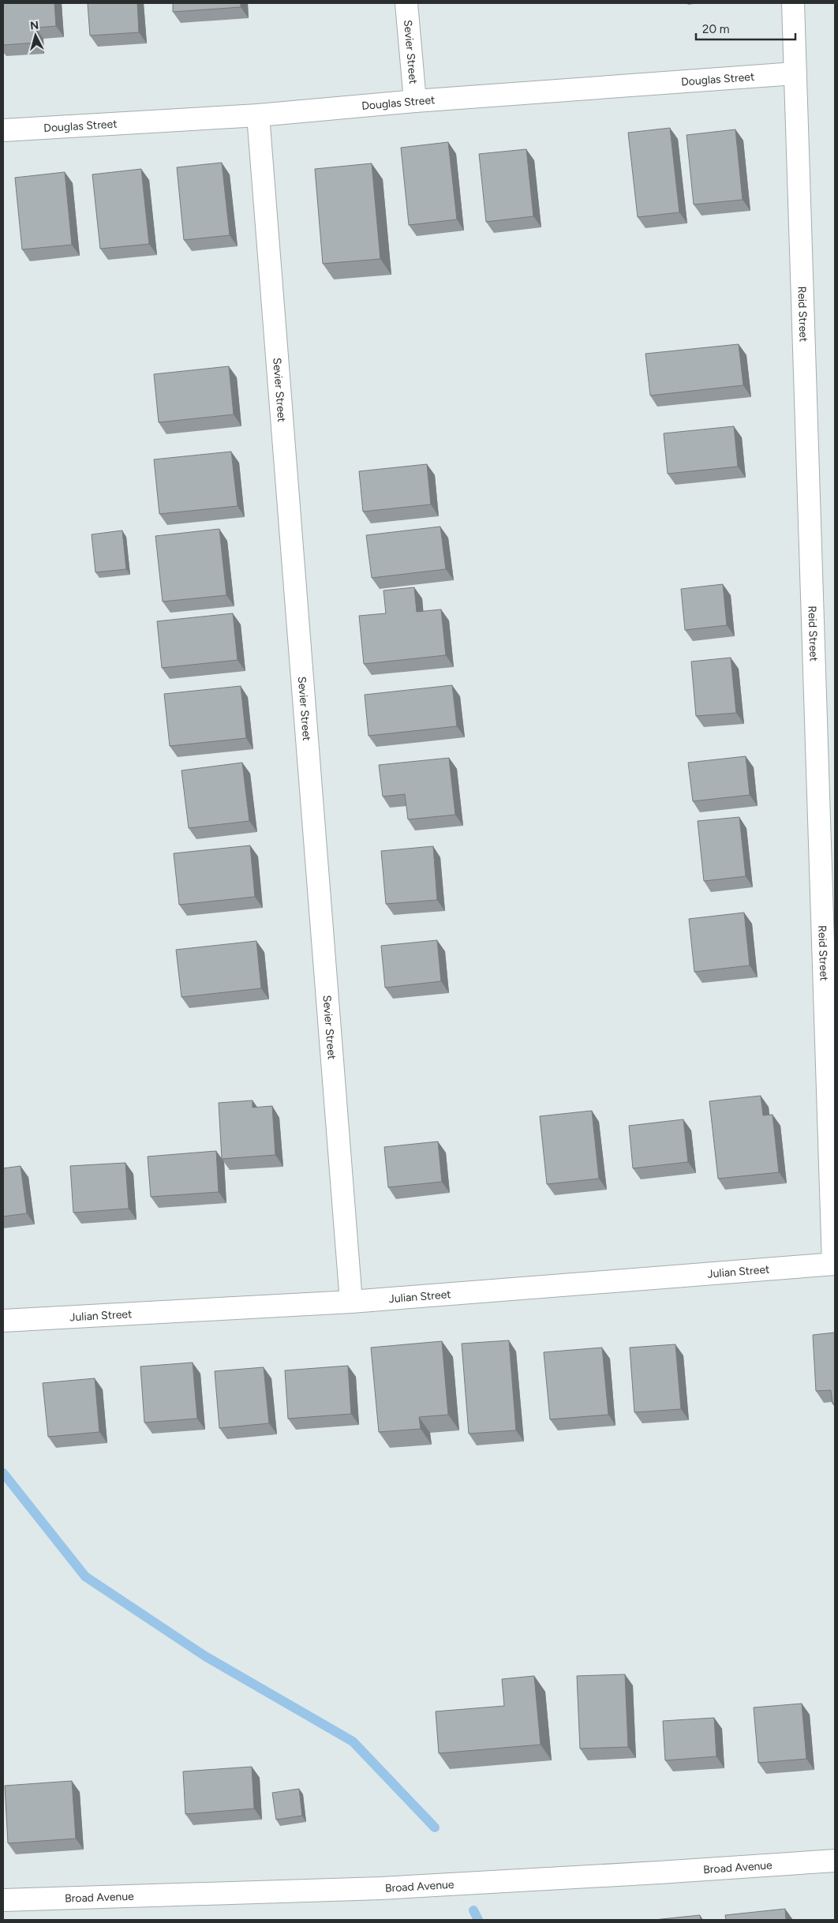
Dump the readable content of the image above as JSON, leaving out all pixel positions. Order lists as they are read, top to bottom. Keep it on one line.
{"streets":{"street":["Sevier Street","Douglas Street","Reid Street","Julian Street","Broad Avenue"]},"crossings":[["Sevier Street","Douglas Street"],["Sevier Street","Julian Street"],["Douglas Street","Reid Street"],["Reid Street","Julian Street"]],"scale_bar":"20 m","north":"top"}
